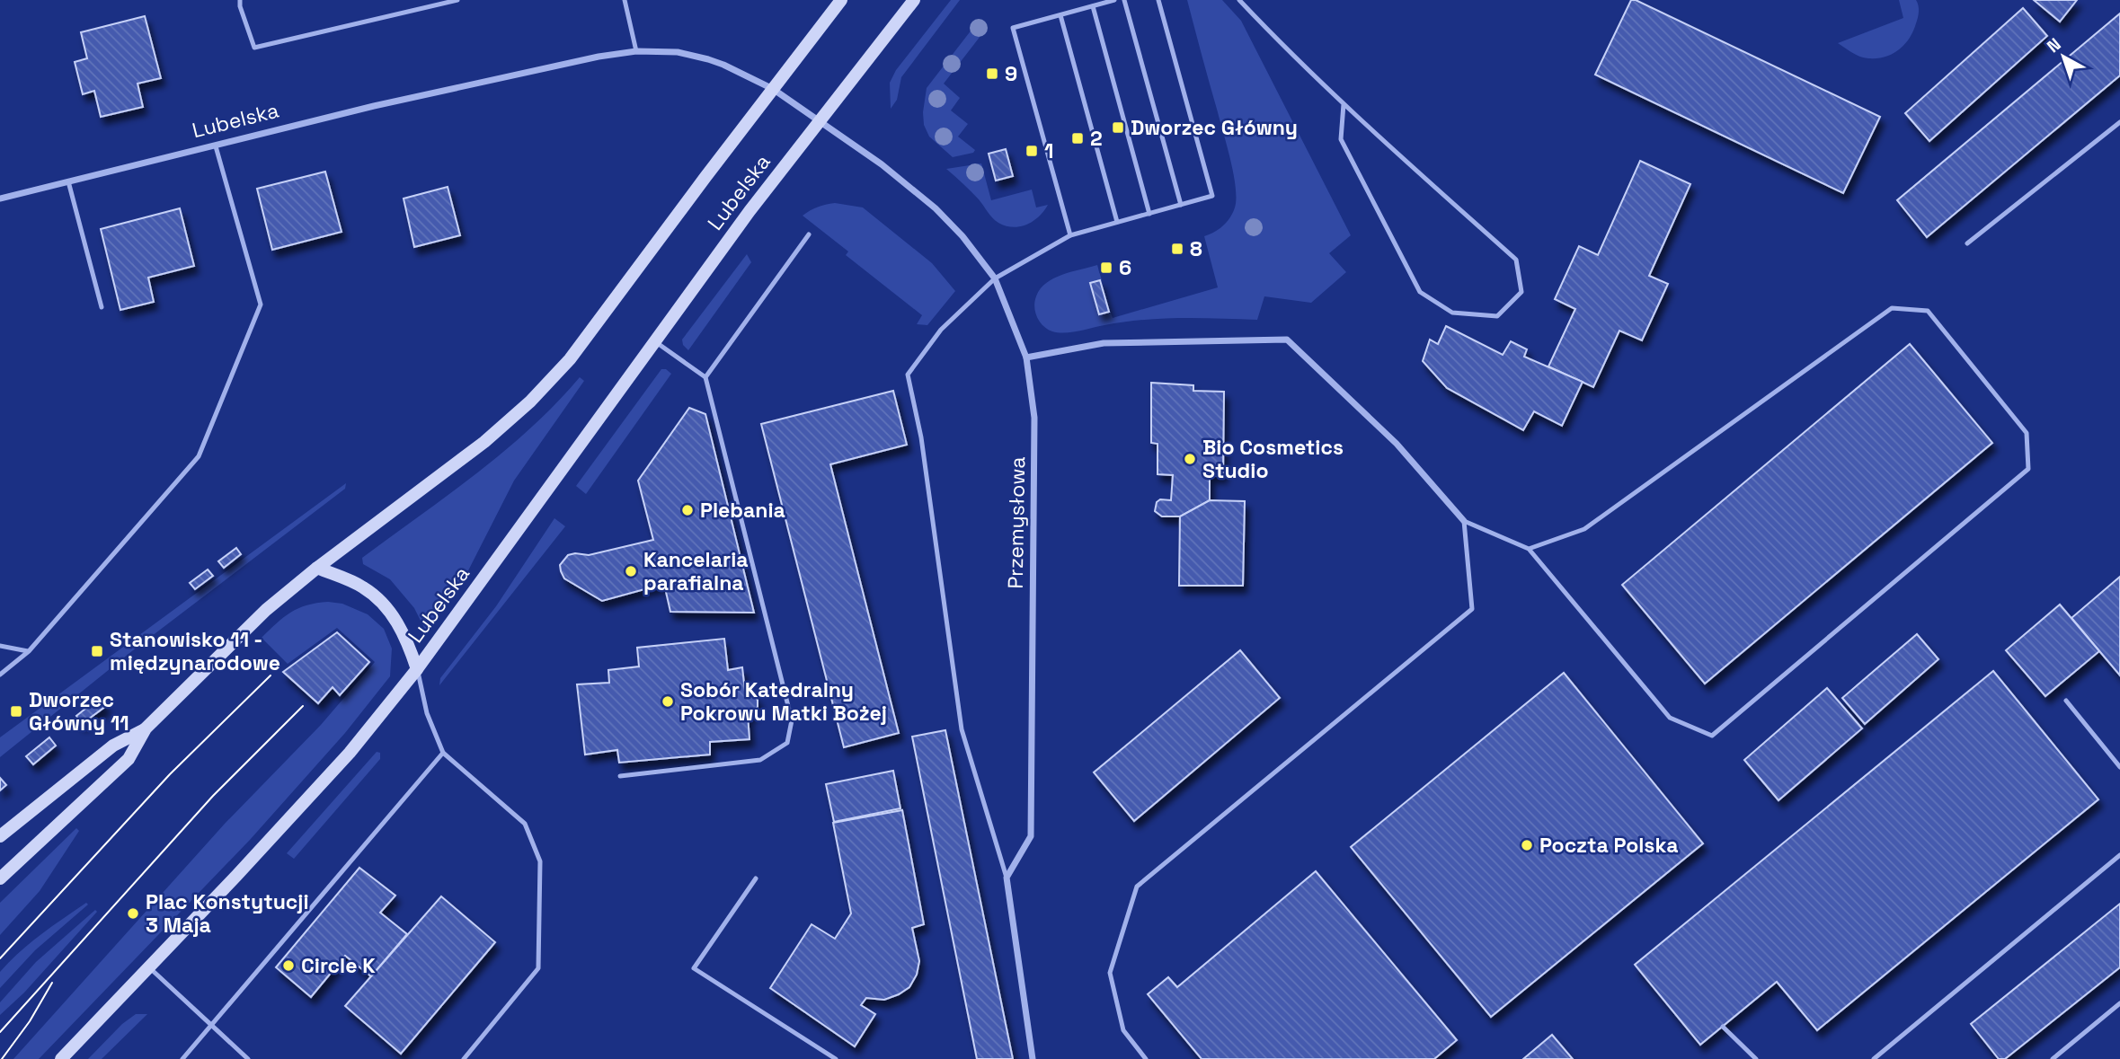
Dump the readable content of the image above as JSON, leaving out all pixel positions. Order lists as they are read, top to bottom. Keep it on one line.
{"streets":{"street":["Lubelska","Przemysłowa"]},"crossings":[["Lubelska","Przemysłowa"]],"places":{"transit":["9","Dworzec Główny","2","1","8","6","Stanowisko 11 - międzynarodowe","Dworzec Główny 11"],"other":["Bio Cosmetics Studio","Plebania","Kancelaria parafialna","Sobór Katedralny Pokrowu Matki Bożej","Poczta Polska","Plac Konstytucji 3 Maja","Circle K"]},"north":"top left"}
